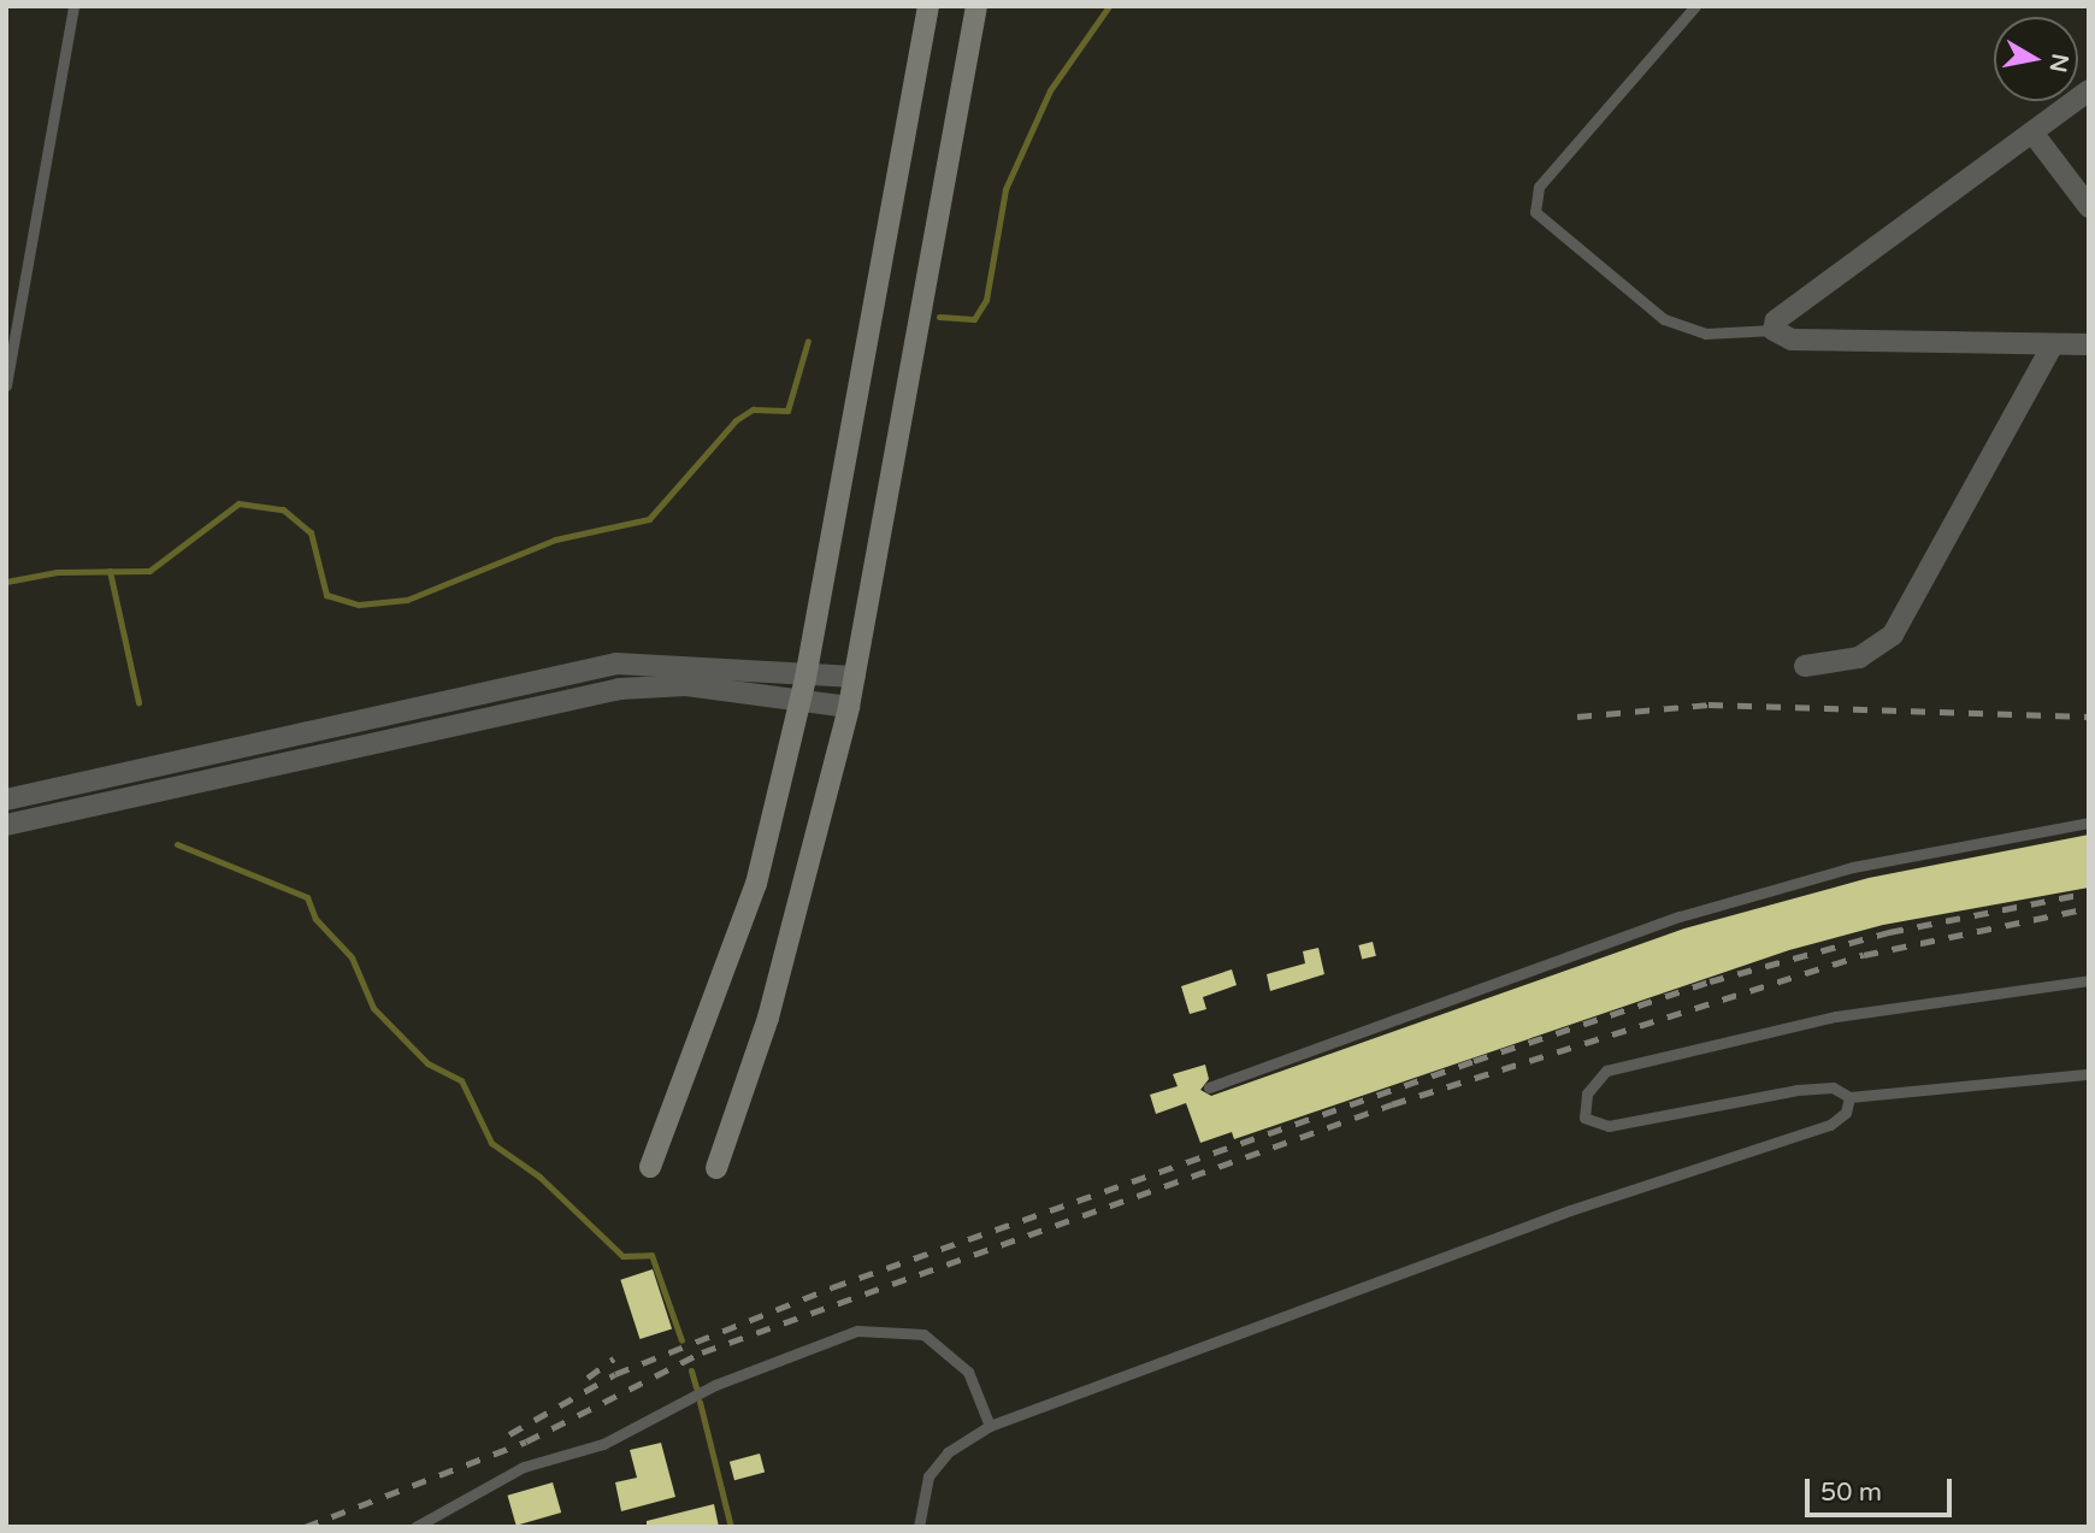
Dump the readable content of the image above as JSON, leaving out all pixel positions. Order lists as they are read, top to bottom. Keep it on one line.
{"scale_bar":"50 m","north":"right"}
